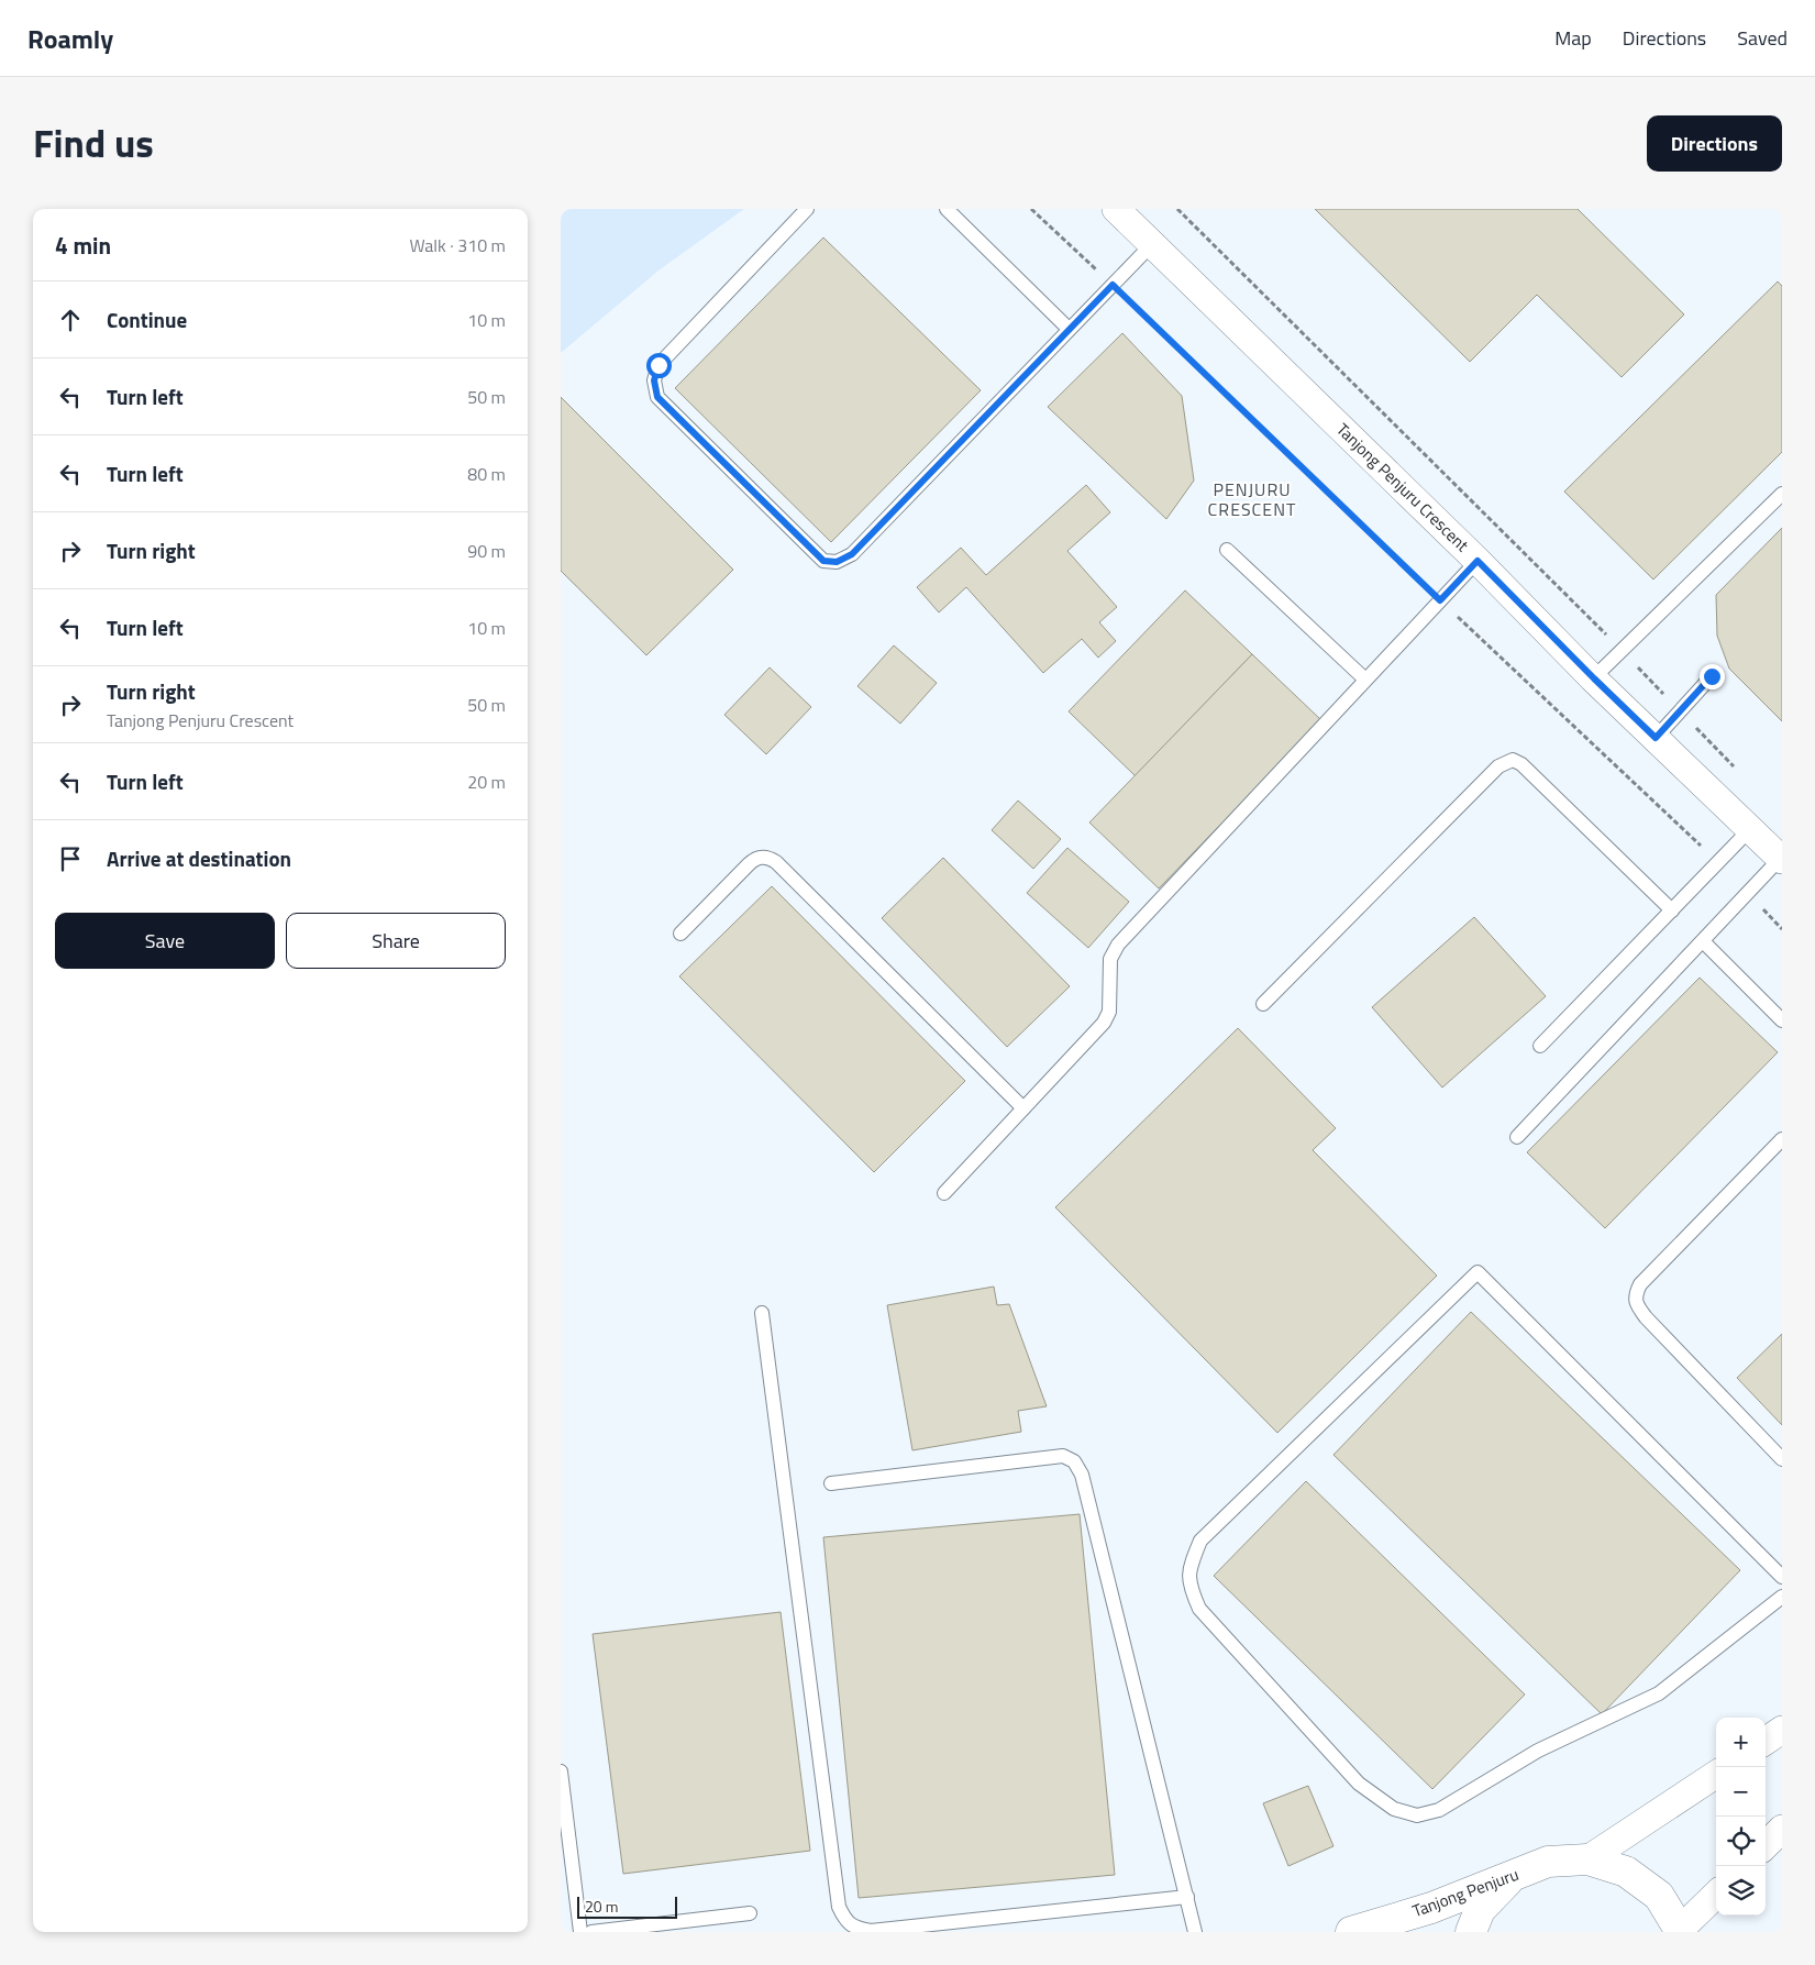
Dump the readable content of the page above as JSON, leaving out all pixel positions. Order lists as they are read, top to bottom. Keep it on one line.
{"streets":{"main road":["Tanjong Penjuru"],"street":["Tanjong Penjuru Crescent"]},"districts":["PENJURU CRESCENT"],"scale_bar":"20 m","page":{"header":"Roamly","nav":["Map","Directions","Saved"],"title":"Find us","buttons":["Directions",["Save","Share"]],"heading":["4 min","Walk · 310 m"],"list":[["Continue","10 m"],["Turn left","50 m"],["Turn left","80 m"],["Turn right","90 m"],["Turn left","10 m"],["Turn right","Tanjong Penjuru Crescent","50 m"],["Turn left","20 m"],"Arrive at destination"],"map_buttons":["+","−"],"scale":"20 m"}}
